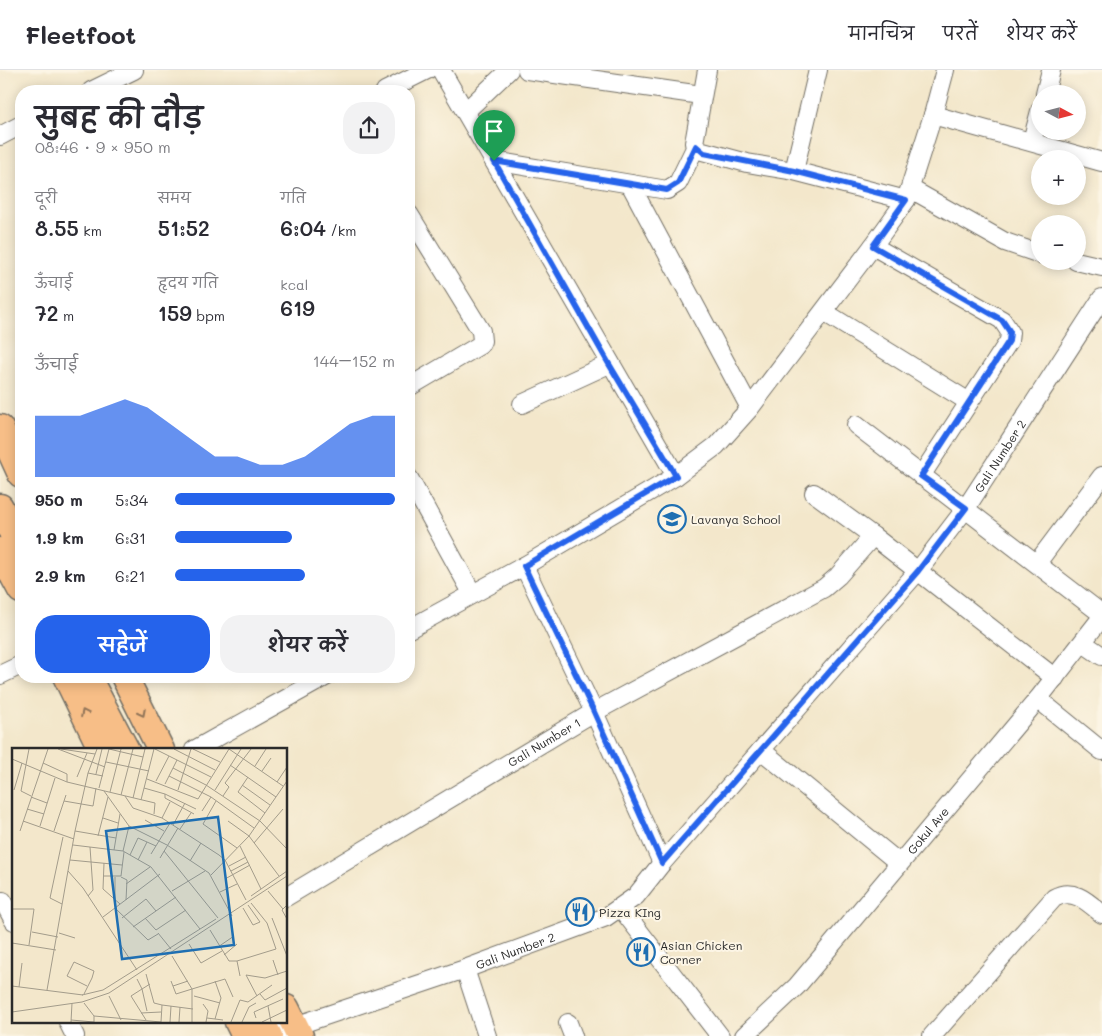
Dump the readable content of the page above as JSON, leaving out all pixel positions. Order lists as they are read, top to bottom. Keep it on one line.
{"streets":{"street":["Gali Number 2","Gali Number 1","Gokul Ave"]},"places":{"school or university":["Lavanya School"],"restaurant":["Pizza KIng","Asian Chicken Corner"]},"north":"right","page":{"header":"Fleetfoot","nav":["मानचित्र","परतें","शेयर करें"],"map_buttons":["+","−"],"heading":["सुबह की दौड़","08:46 · 9 × 950 m"],"stats":[["दूरी","8.55 km"],["समय","51:52"],["गति","6:04 /km"],["ऊँचाई","72 m"],["हृदय गति","159 bpm"],["kcal","619"]],"chart":["ऊँचाई","144–152 m"],"list":[{"name":"950 m","note":"5:34"},{"name":"1.9 km","note":"6:31"},{"name":"2.9 km","note":"6:21"}],"buttons":["सहेजें","शेयर करें"]}}
